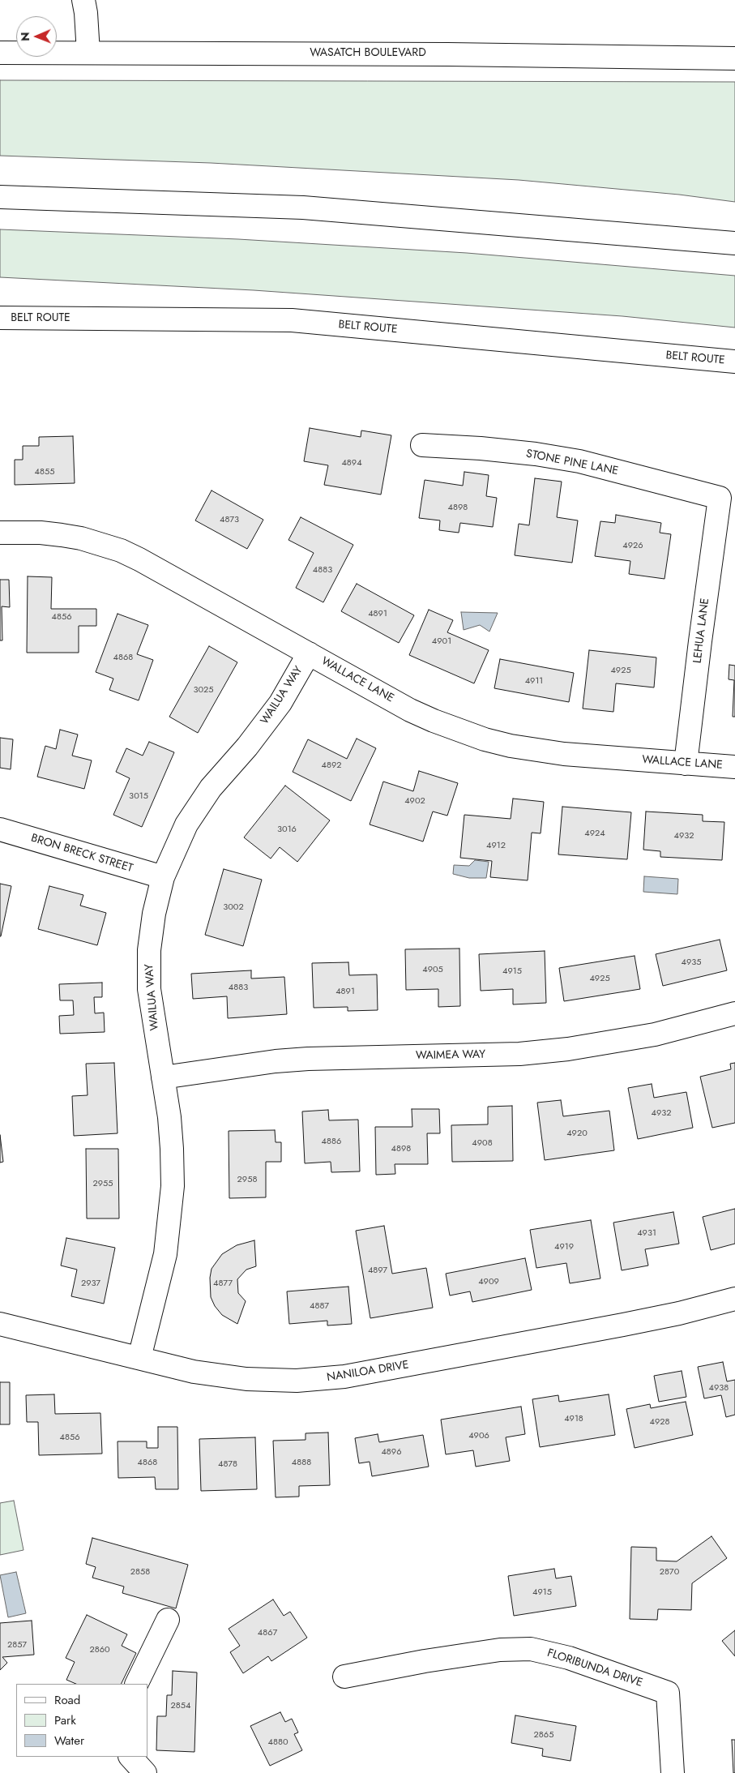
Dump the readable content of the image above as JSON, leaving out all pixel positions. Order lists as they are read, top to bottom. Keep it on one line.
{"streets":{"main road":["WASATCH BOULEVARD","BELT ROUTE","STONE PINE LANE","LEHUA LANE","WALLACE LANE","WAILUA WAY","BRON BRECK STREET","WAIMEA WAY","NANILOA DRIVE","FLORIBUNDA DRIVE"]},"crossings":[["STONE PINE LANE","LEHUA LANE"],["LEHUA LANE","WALLACE LANE"],["WALLACE LANE","WAILUA WAY"],["WAILUA WAY","BRON BRECK STREET"],["WAILUA WAY","WAIMEA WAY"],["WAILUA WAY","NANILOA DRIVE"]],"house_numbers":["4894","4855","4898","4873","4926","4883","4891","4856","4901","4868","4925","4911","3025","4892","3015","4902","3016","4924","4932","4912","3002","4935","4905","4915","4925","4883","4891","4932","4920","4886","4908","4898","2958","2955","4931","4919","4897","4909","2937","4877","4887","4938","4918","4928","4906","4856","4896","4868","4888","4878","2858","2870","4915","4867","2857","2860","2854","2865","4880"],"legend":["Road","Park","Water"],"north":"left"}
